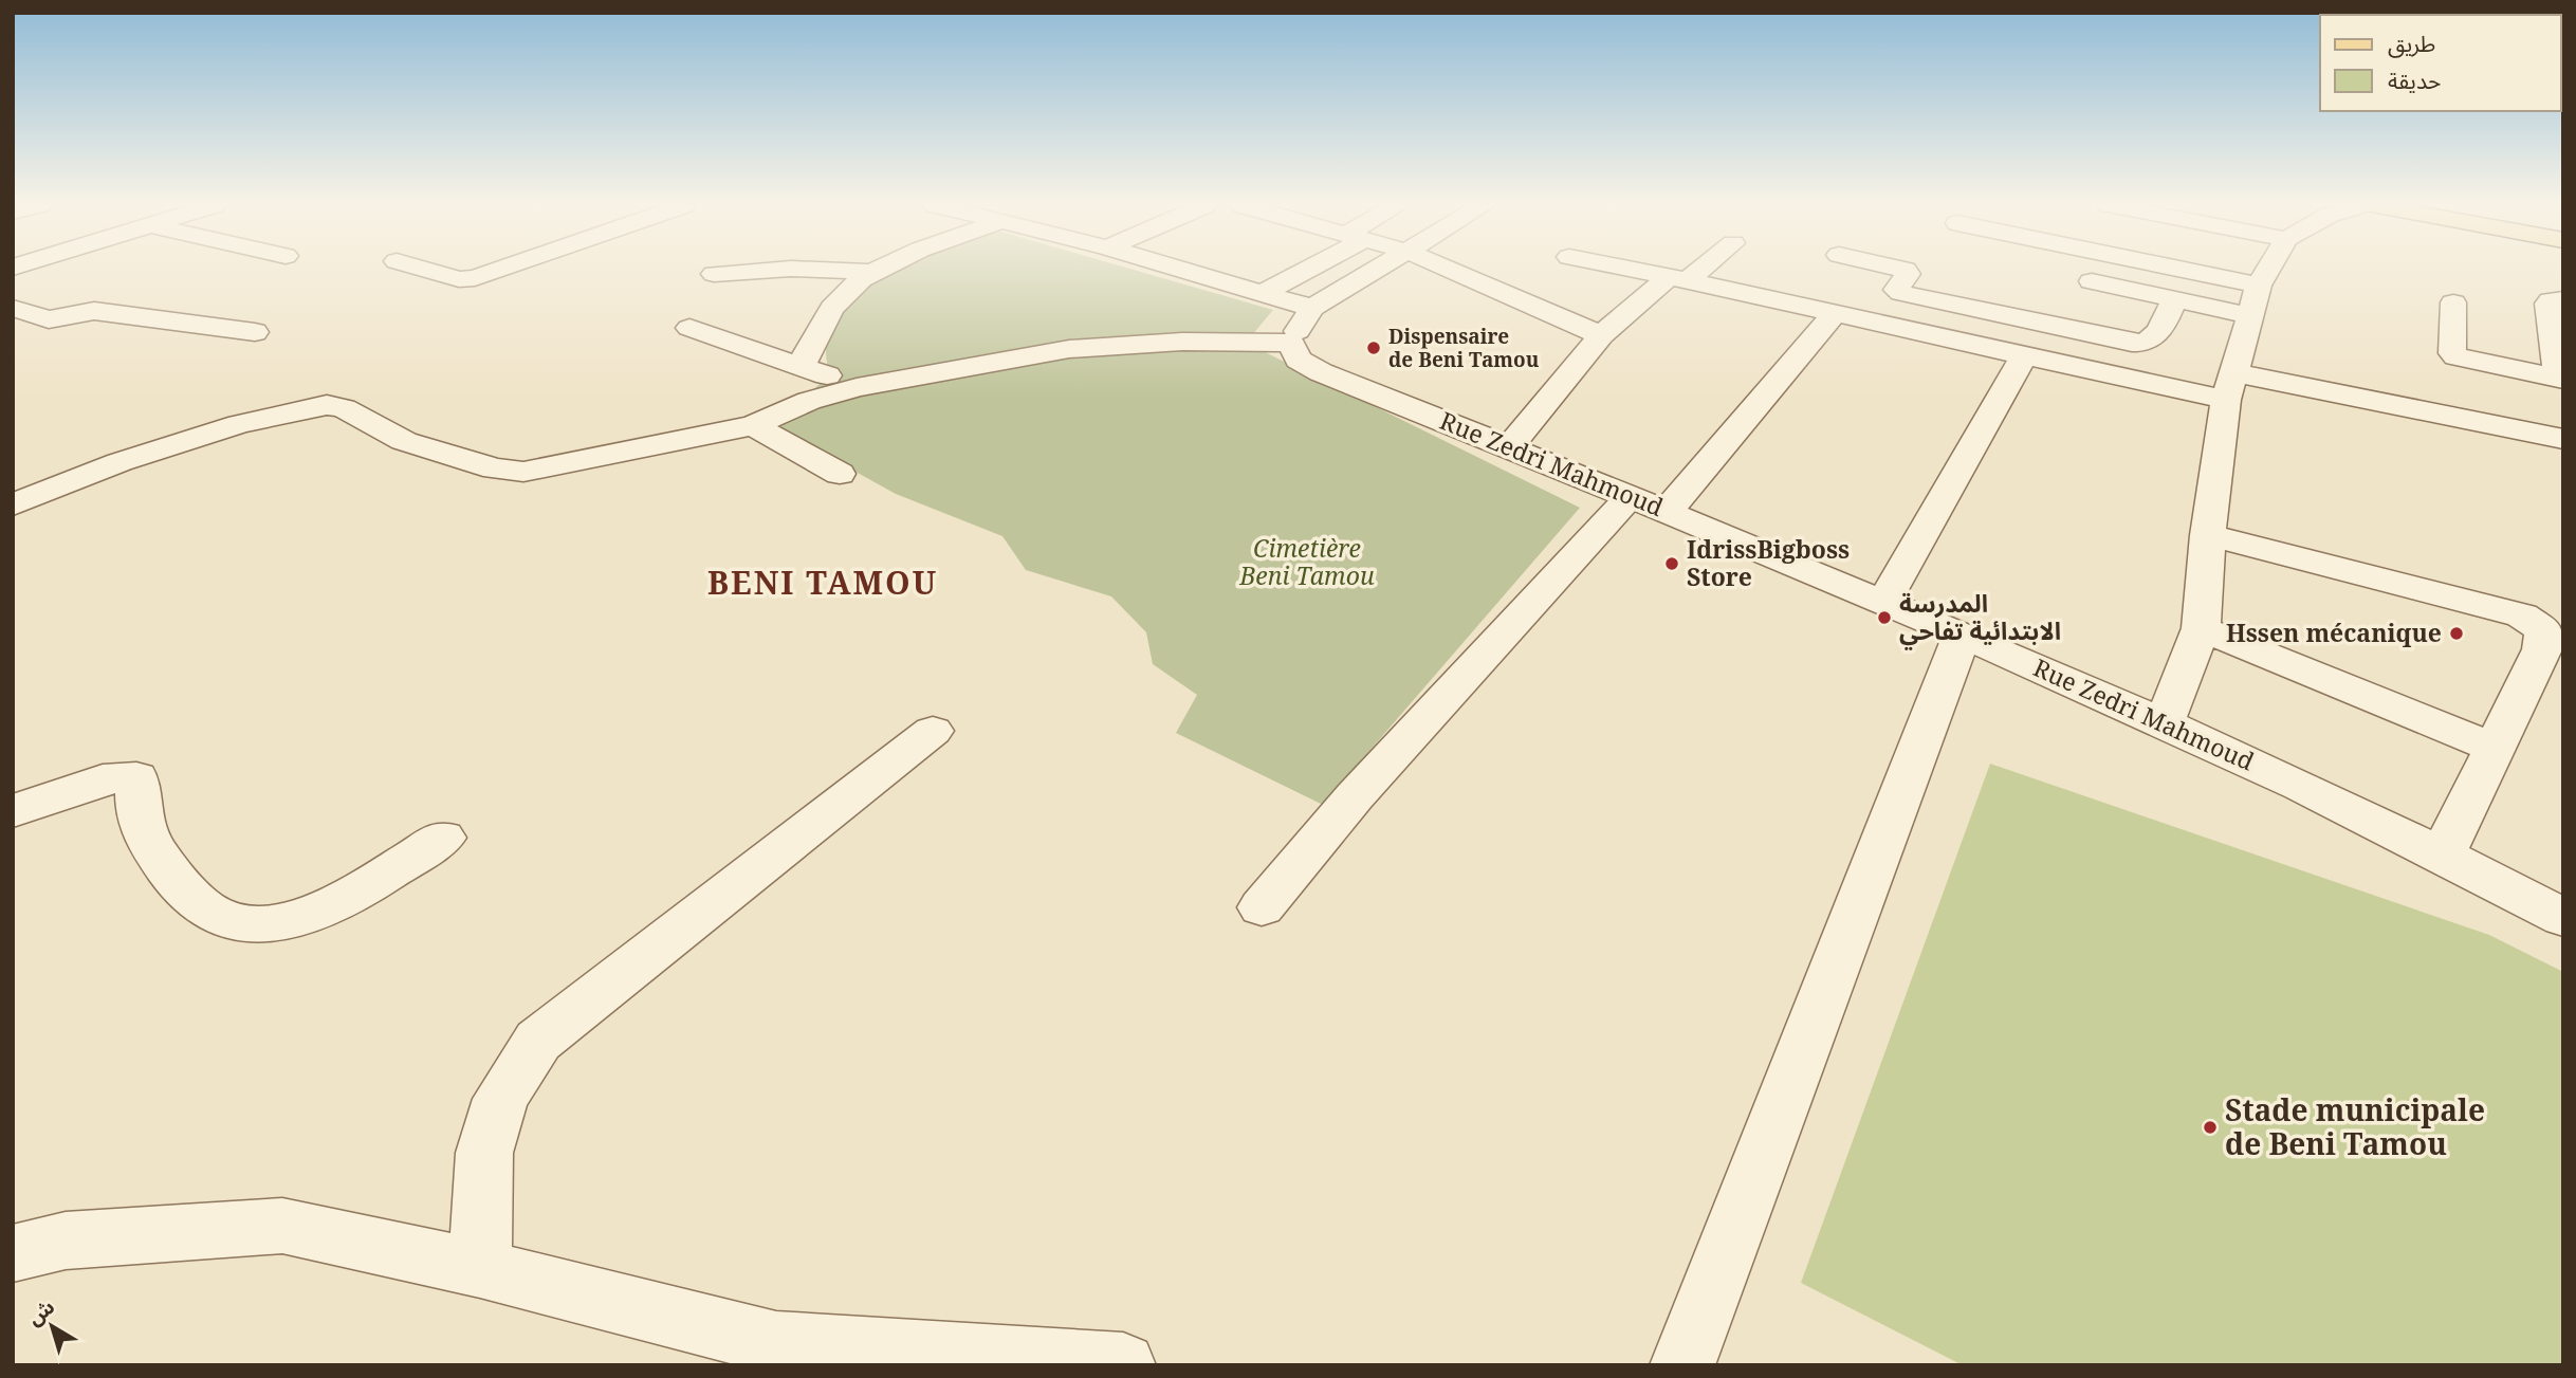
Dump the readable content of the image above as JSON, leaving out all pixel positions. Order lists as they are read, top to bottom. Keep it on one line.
{"streets":{"street":["Rue Zedri Mahmoud"]},"districts":["BENI TAMOU"],"parks":["Cimetière Beni Tamou"],"places":["Dispensaire de Beni Tamou","IdrissBigboss Store","المدرسة الابتدائية تفاحي","Hssen mécanique","Stade municipale de Beni Tamou"],"legend":["طريق","حديقة"],"north":"top left"}
